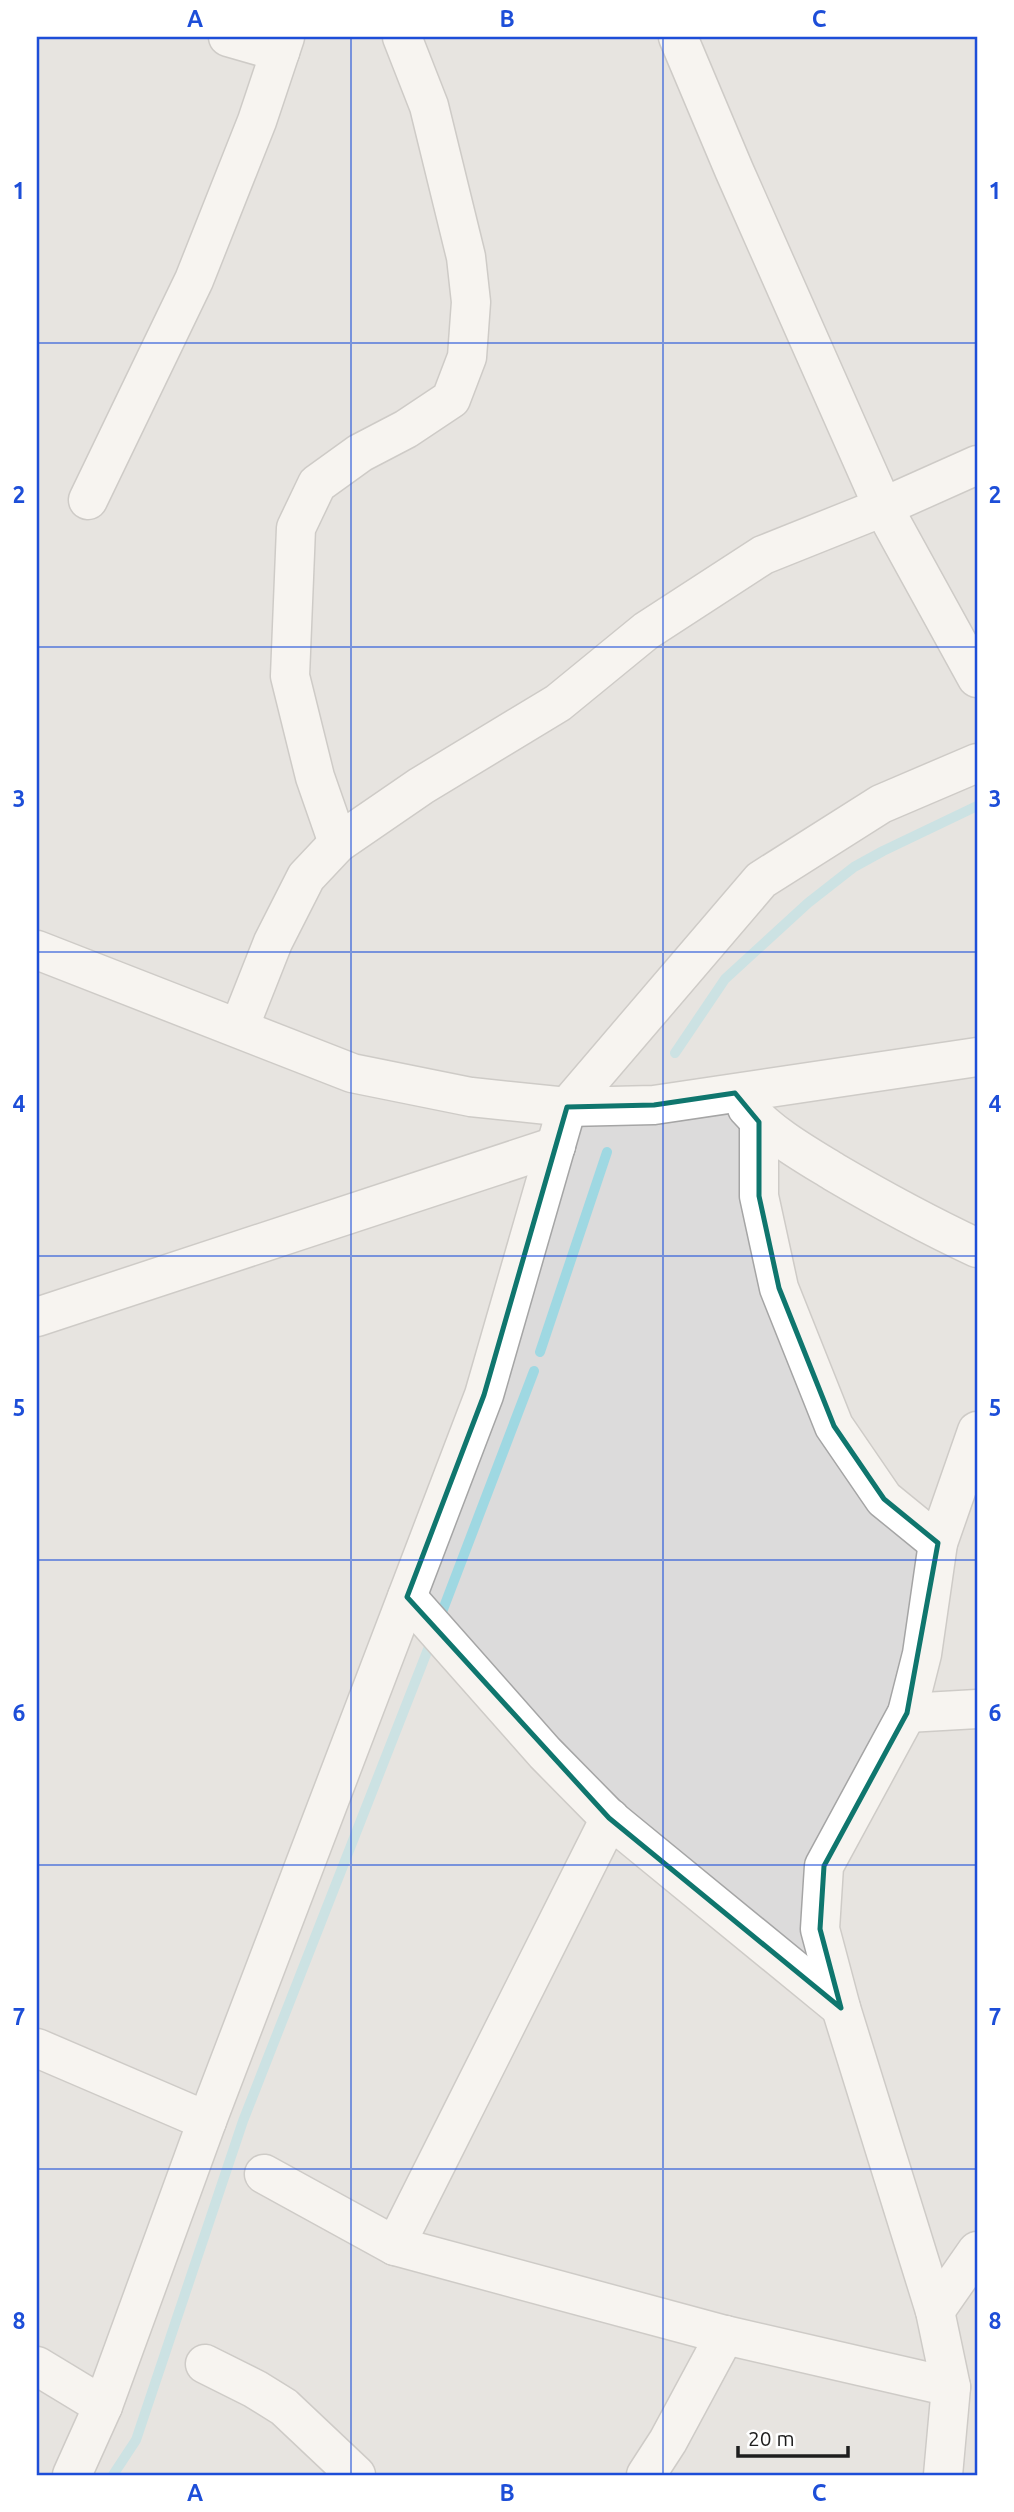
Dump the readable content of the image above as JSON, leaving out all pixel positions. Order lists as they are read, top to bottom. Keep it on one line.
{"scale_bar":"20 m","grid":{"columns":["A","B","C"],"rows":["1","2","3","4","5","6","7","8"]}}
